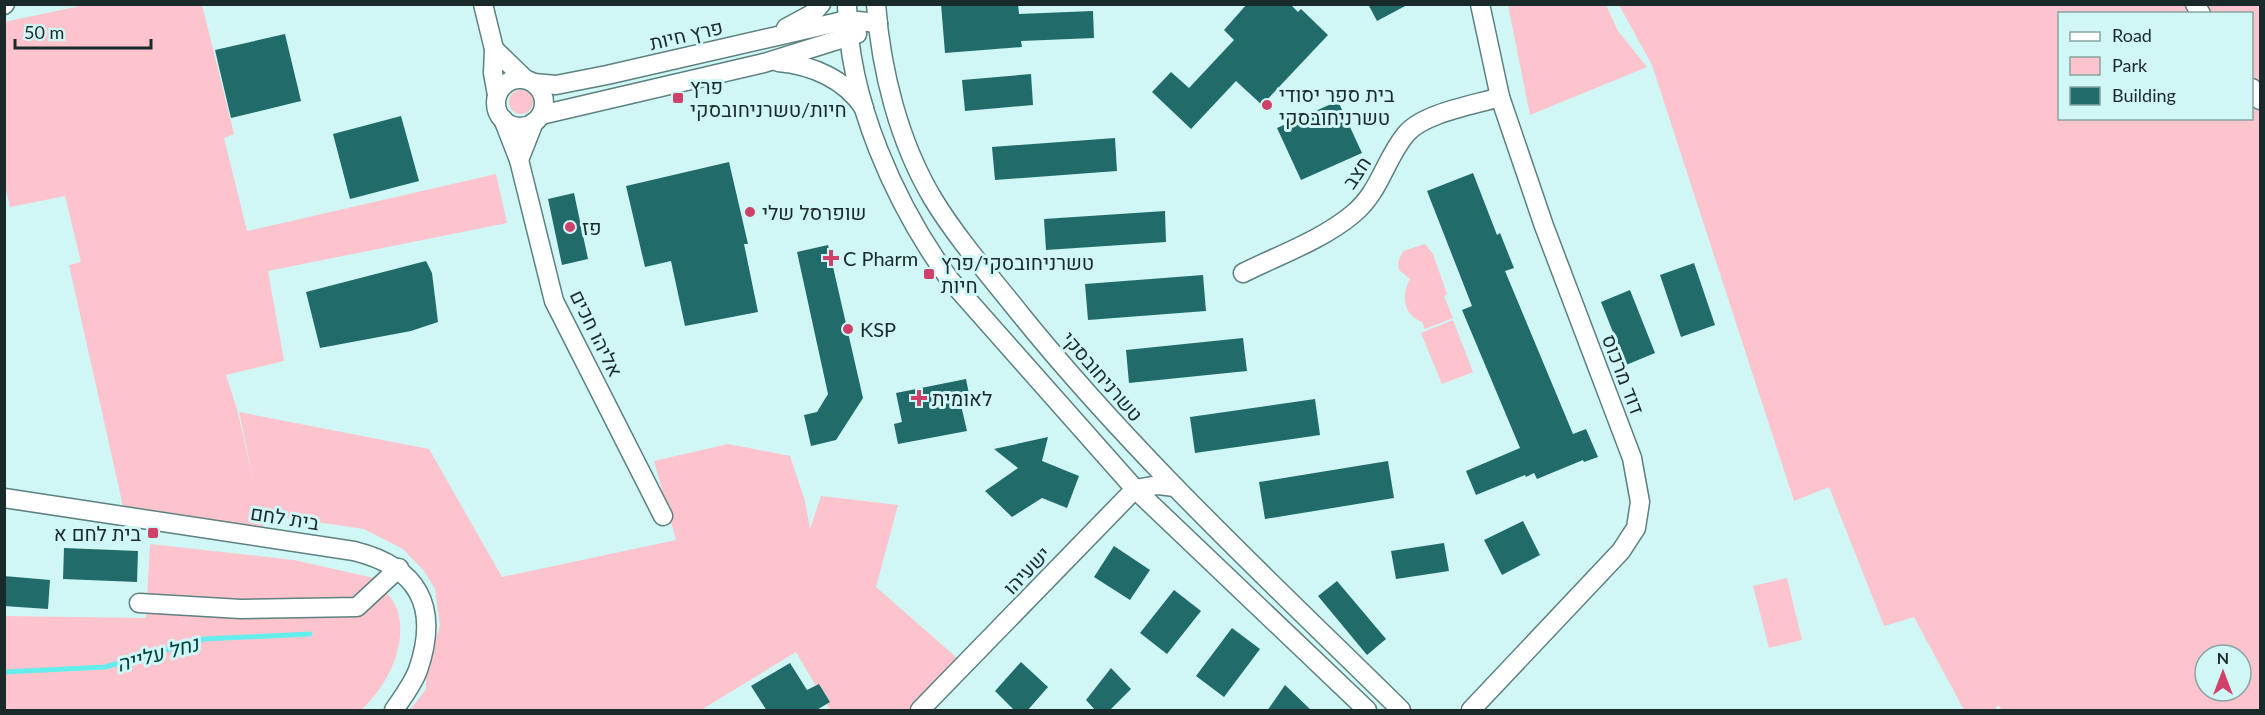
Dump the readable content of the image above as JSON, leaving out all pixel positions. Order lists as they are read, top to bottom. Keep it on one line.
{"streets":{"street":["פרץ חיות","חצב","אליהו חכים","דוד מרכוס","טשרניחובסקי","בית לחם","ישעיהו"]},"crossings":[["פרץ חיות","אליהו חכים"],["פרץ חיות","טשרניחובסקי"],["חצב","דוד מרכוס"]],"water":["נחל עלייה"],"places":{"transit":["פרץ חיות/טשרניחובסקי","טשרניחובסקי/פרץ חיות","בית לחם א"],"other":["בית ספר יסודי טשרניחובסקי","שופרסל שלי","פז","KSP"],"health":["C Pharm","לאומית"]},"legend":["Road","Park","Building"],"scale_bar":"50 m","north":"top"}
